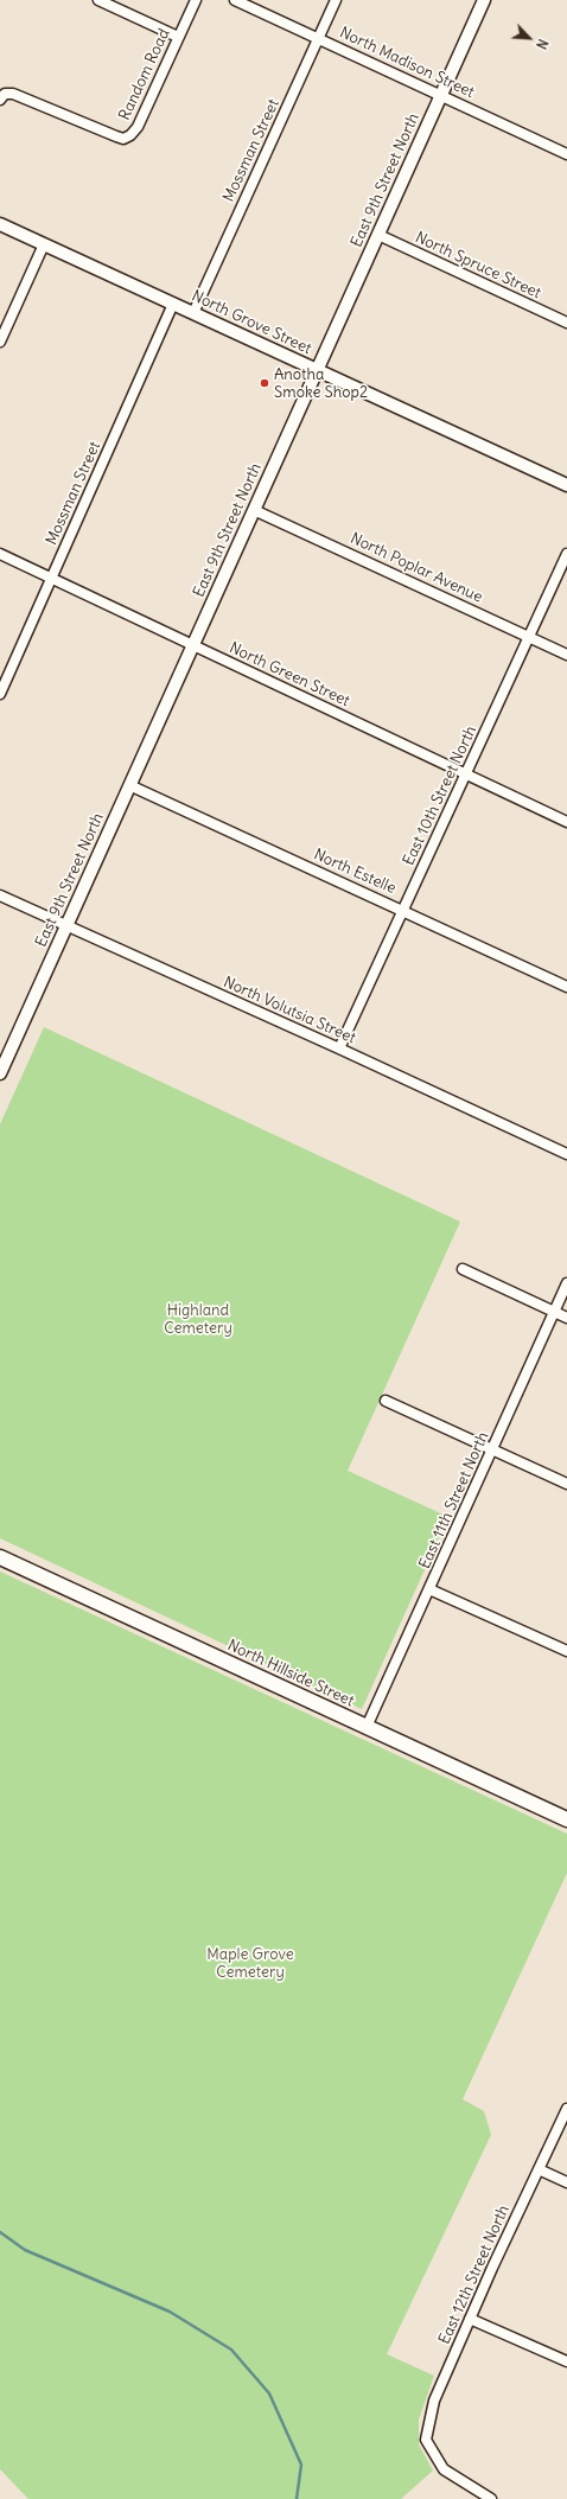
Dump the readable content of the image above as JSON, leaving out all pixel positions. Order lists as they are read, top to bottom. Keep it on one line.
{"streets":{"main road":["North Hillside Street"],"street":["North Madison Street","Random Road","Mossman Street","East 9th Street North","North Spruce Street","North Grove Street","North Poplar Avenue","North Green Street","East 10th Street North","North Estelle","North Volutsia Street","East 11th Street North","East 12th Street North"]},"crossings":[["North Madison Street","Mossman Street"],["North Madison Street","East 9th Street North"],["Mossman Street","North Grove Street"],["Mossman Street","North Green Street"],["East 9th Street North","North Spruce Street"],["East 9th Street North","North Grove Street"],["East 9th Street North","North Poplar Avenue"],["East 9th Street North","North Green Street"],["East 9th Street North","North Estelle"],["East 9th Street North","North Volutsia Street"],["North Poplar Avenue","East 10th Street North"],["North Green Street","East 10th Street North"],["East 10th Street North","North Estelle"],["East 10th Street North","North Volutsia Street"],["East 11th Street North","North Hillside Street"]],"parks":["Highland Cemetery","Maple Grove Cemetery"],"places":["Anotha Smoke Shop2"],"north":"bottom right"}
